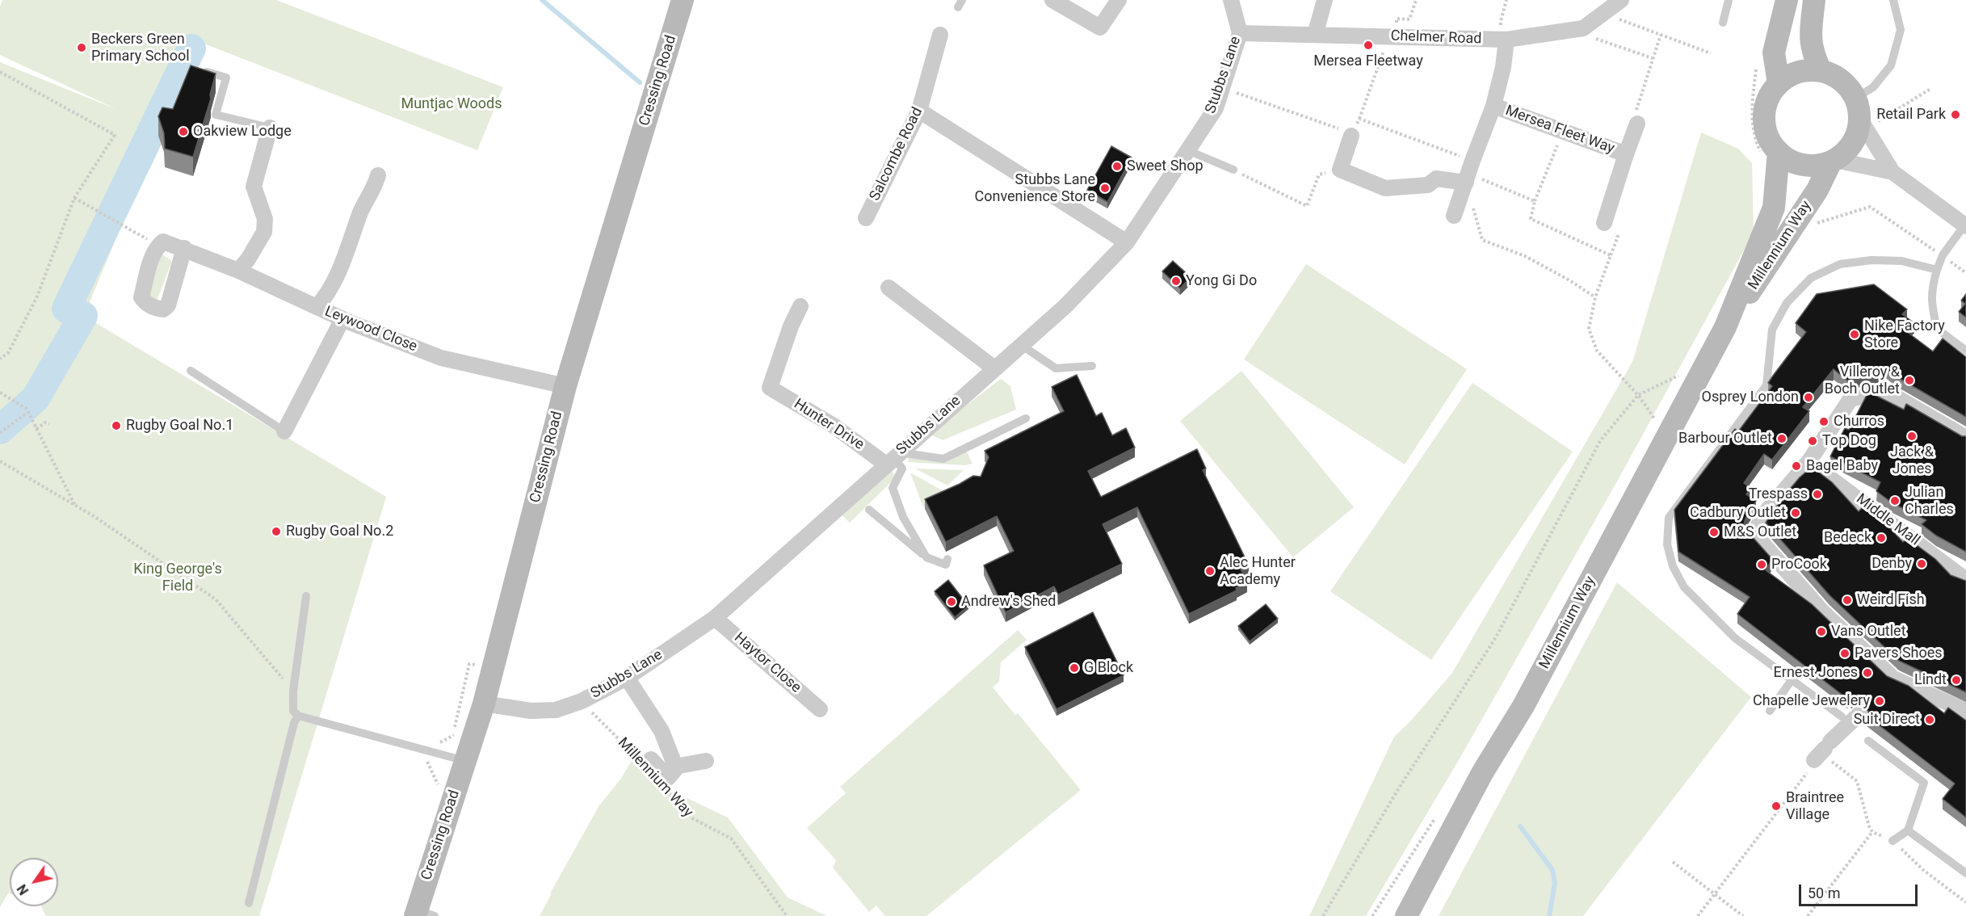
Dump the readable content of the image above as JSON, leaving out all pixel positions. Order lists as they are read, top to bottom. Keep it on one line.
{"streets":{"main road":["Cressing Road","Millennium Way"],"street":["Chelmer Road","Stubbs Lane","Mersea Fleet Way","Salcombe Road","Leywood Close","Hunter Drive","Middle Mall","Haytor Close"]},"crossings":[["Chelmer Road","Stubbs Lane"],["Chelmer Road","Mersea Fleet Way"],["Stubbs Lane","Cressing Road"],["Stubbs Lane","Millennium Way"],["Stubbs Lane","Hunter Drive"],["Stubbs Lane","Haytor Close"],["Cressing Road","Leywood Close"]],"parks":["Muntjac Woods","King George's Field"],"places":["Mersea Fleetway","Beckers Green Primary School","Retail Park","Oakview Lodge","Sweet Shop","Stubbs Lane Convenience Store","Yong Gi Do","Nike Factory Store","Villeroy & Boch Outlet","Osprey London","Churros","Rugby Goal No.1","Jack & Jones","Barbour Outlet","Top Dog","Bagel Baby","Trespass","Julian Charles","Cadbury Outlet","Rugby Goal No.2","M&S Outlet","Bedeck","Denby","ProCook","Alec Hunter Academy","Weird Fish","Andrew's Shed","Vans Outlet","Pavers Shoes","G Block","Ernest Jones","Lindt","Chapelle Jewelery","Suit Direct","Braintree Village"],"scale_bar":"50 m","north":"bottom left"}
